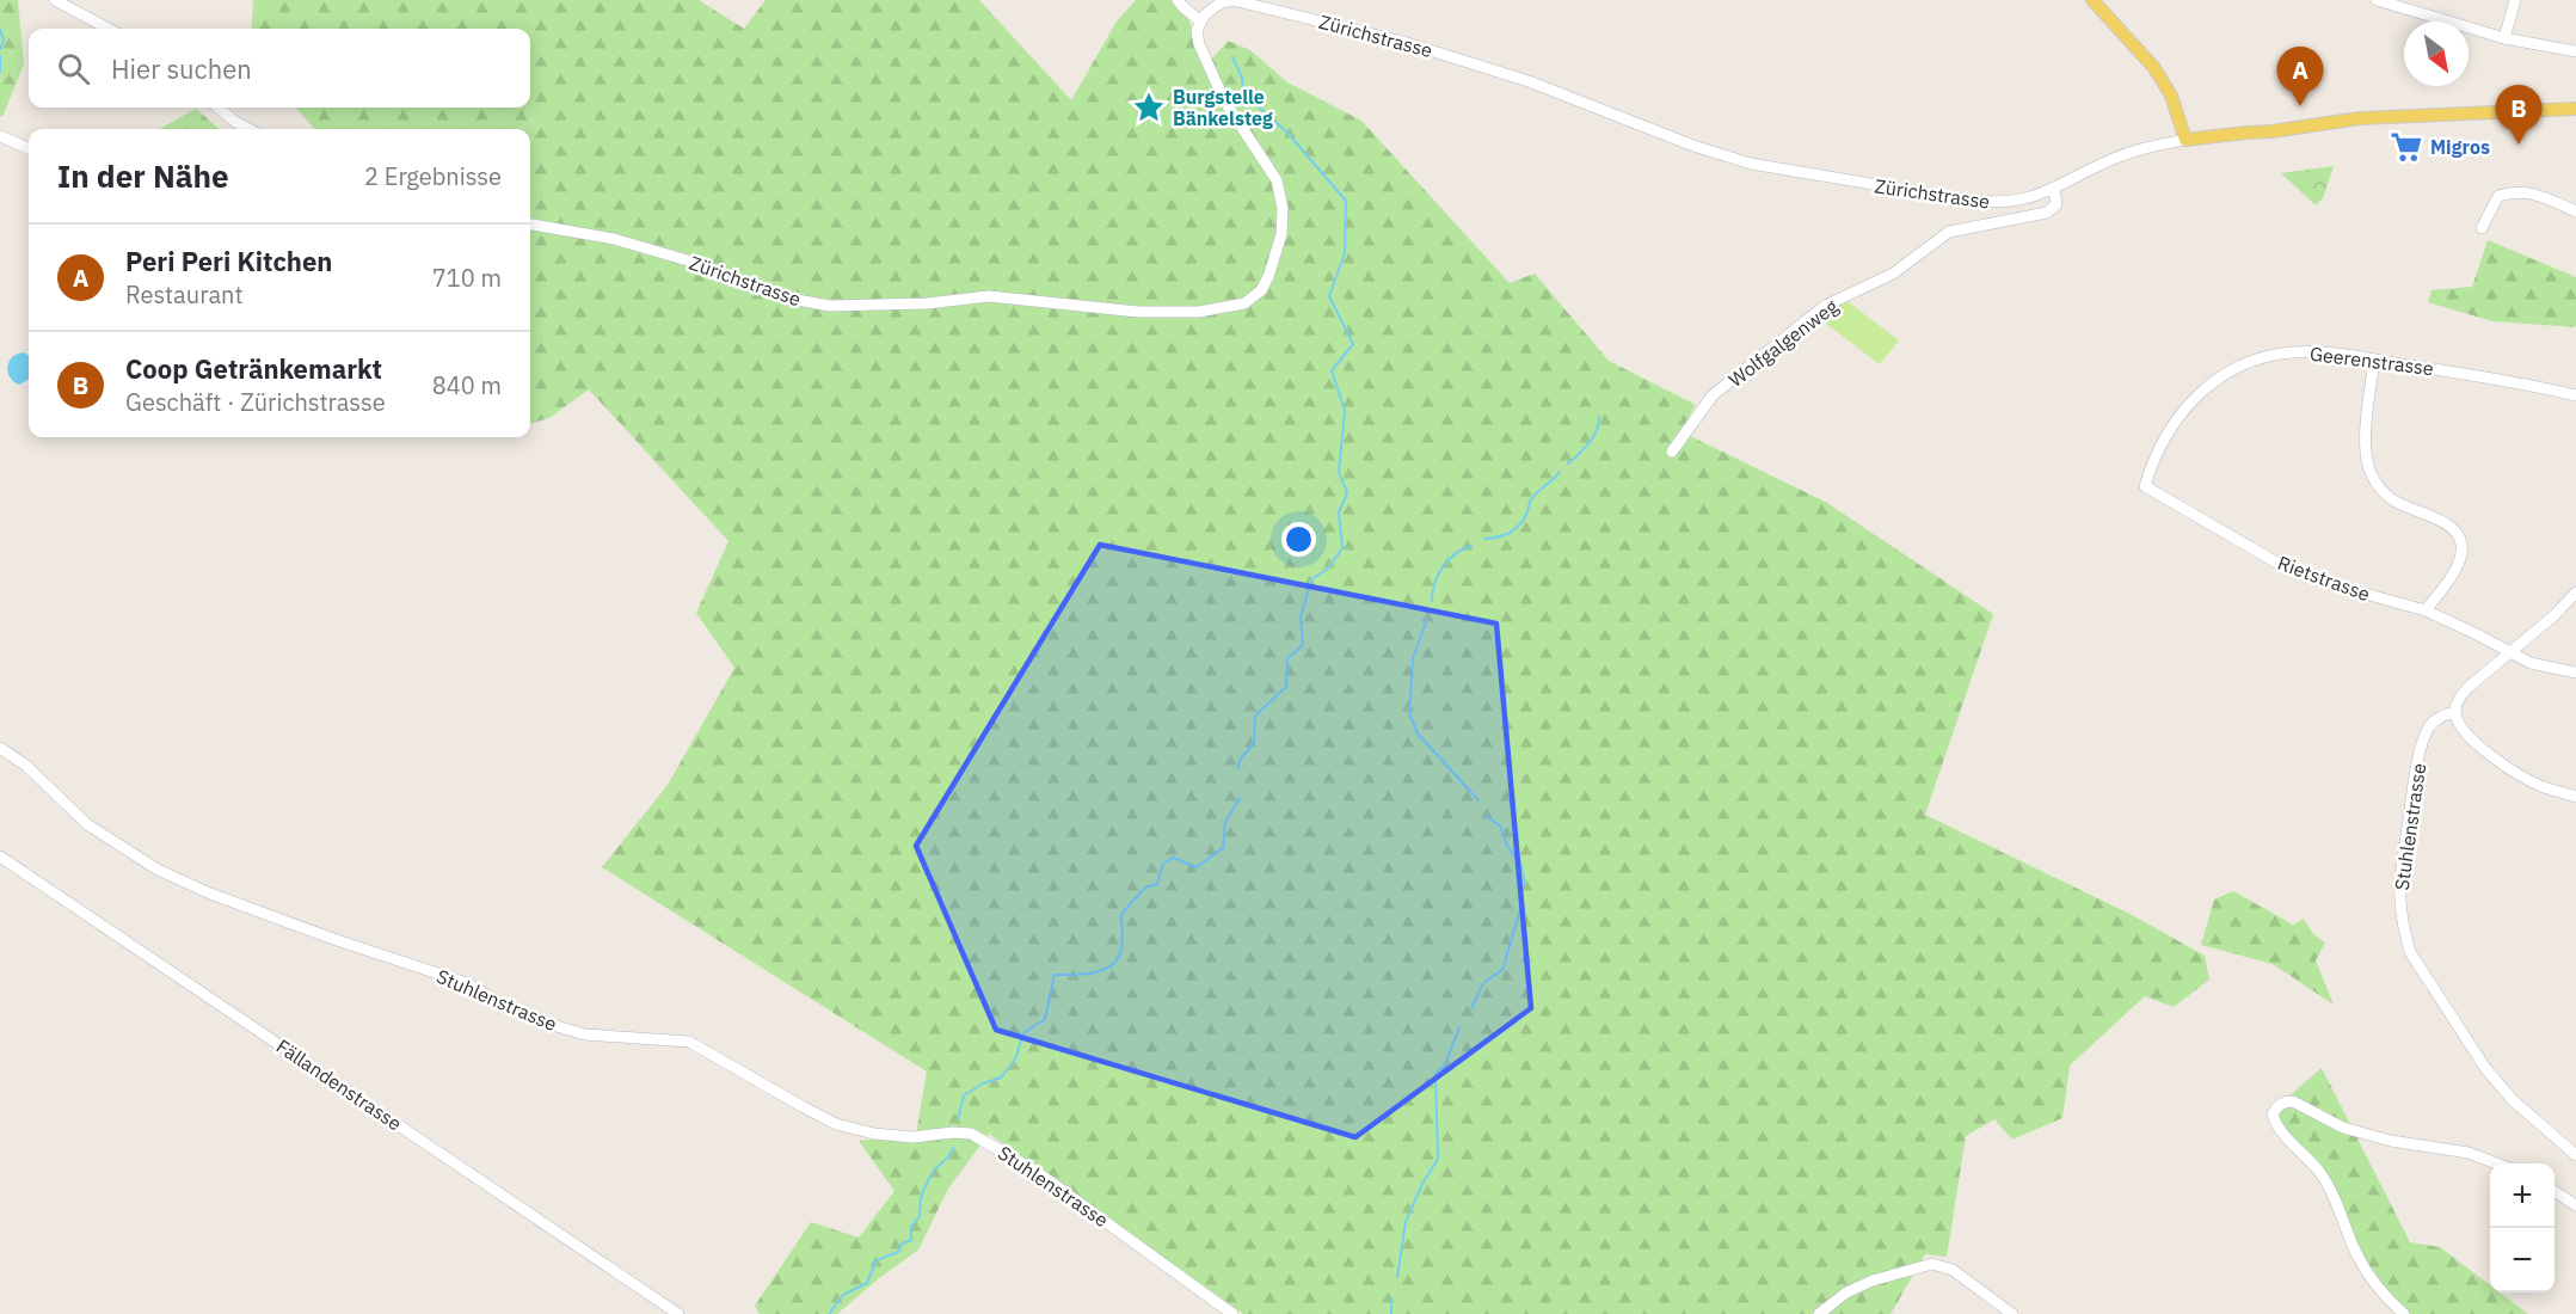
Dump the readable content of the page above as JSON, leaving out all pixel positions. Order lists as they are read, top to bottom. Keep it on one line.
{"streets":{"main road":["Zürichstrasse"],"street":["Wolfgalgenweg","Geerenstrasse","Rietstrasse","Stuhlenstrasse","Fällandenstrasse"]},"crossings":[["Zürichstrasse","Wolfgalgenweg"],["Geerenstrasse","Rietstrasse"],["Rietstrasse","Stuhlenstrasse"]],"places":{"place":["Burgstelle Bänkelsteg"],"supermarket":["Migros"]},"north":"bottom right","page":{"search":"Hier suchen","pins":["A","B"],"heading":["In der Nähe","2 Ergebnisse"],"list":[{"mark":"A","name":"Peri Peri Kitchen","note":"Restaurant","value":"710 m"},{"mark":"B","name":"Coop Getränkemarkt","note":"Geschäft · Zürichstrasse","value":"840 m"}],"map_buttons":["+","−"]}}
